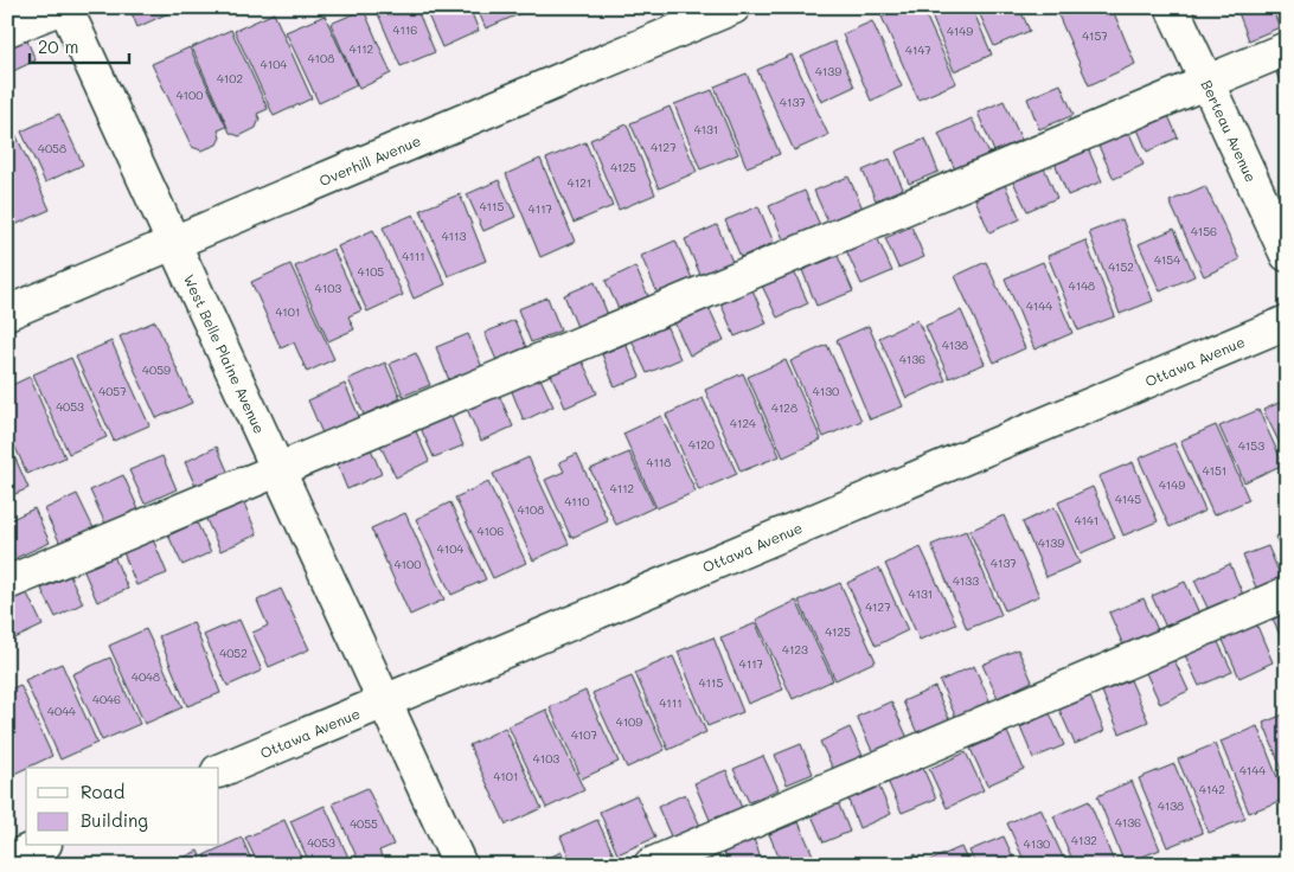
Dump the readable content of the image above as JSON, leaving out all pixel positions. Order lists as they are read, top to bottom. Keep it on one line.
{"streets":{"street":["Berteau Avenue","Overhill Avenue","West Belle Plaine Avenue","Ottawa Avenue"]},"crossings":[["Overhill Avenue","West Belle Plaine Avenue"],["West Belle Plaine Avenue","Ottawa Avenue"]],"house_numbers":["4116","4149","4157","4112","4147","4108","4104","4139","4102","4100","4137","4131","4127","4058","4125","4121","4115","4117","4156","4113","4111","4154","4152","4105","4148","4103","4144","4101","4138","4136","4059","4057","4130","4053","4128","4124","4120","4153","4118","4151","4149","4112","4145","4110","4108","4141","4106","4139","4104","4137","4100","4133","4131","4127","4125","4123","4052","4117","4048","4115","4046","4111","4044","4109","4107","4103","4144","4101","4142","4138","4136","4055","4132","4053","4130"],"legend":["Road","Building"],"scale_bar":"20 m"}
